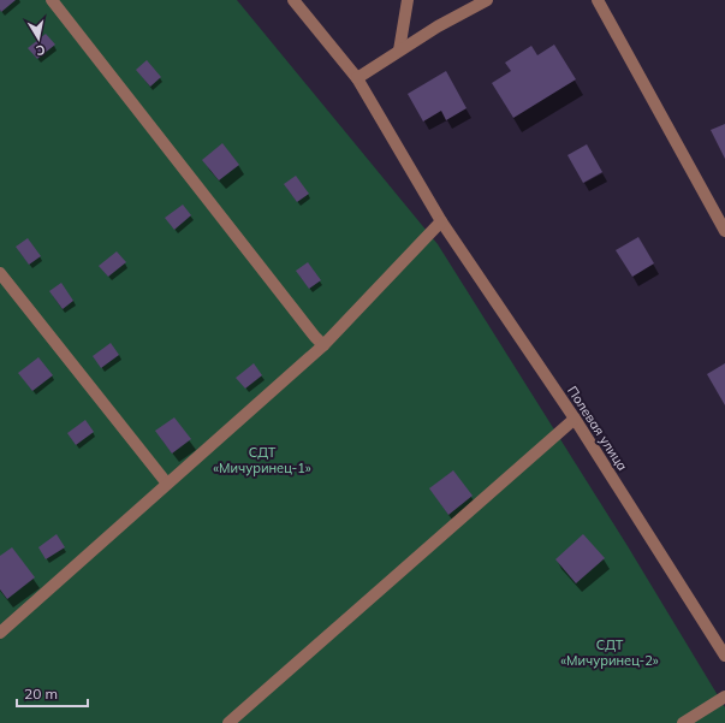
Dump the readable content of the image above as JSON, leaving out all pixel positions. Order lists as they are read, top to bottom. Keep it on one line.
{"streets":{"street":["Полевая улица"]},"parks":["СДТ «Мичуринец-1»","СДТ «Мичуринец-2»"],"scale_bar":"20 m","north":"bottom"}
